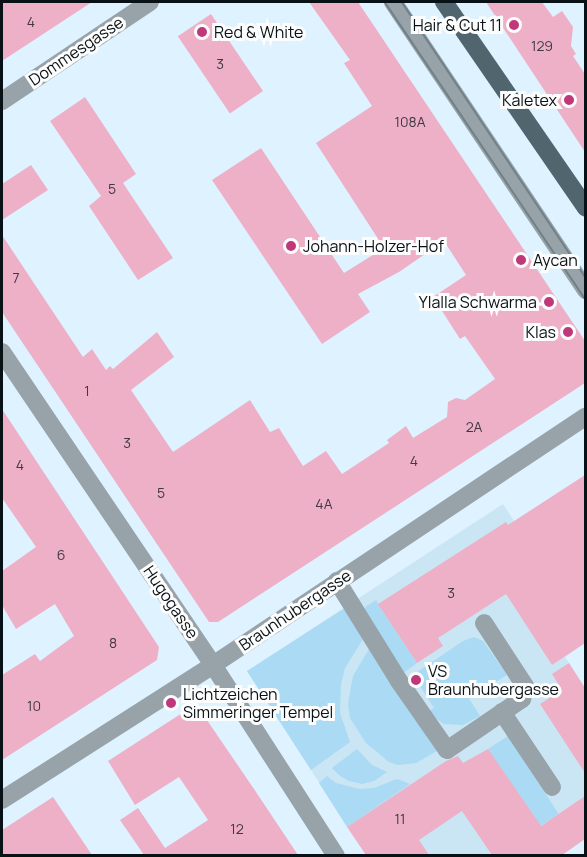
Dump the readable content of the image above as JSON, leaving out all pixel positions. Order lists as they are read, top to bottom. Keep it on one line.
{"streets":{"street":["Dommesgasse","Hugogasse","Braunhubergasse"]},"crossings":[["Hugogasse","Braunhubergasse"]],"places":["Hair & Cut 11","Red & White","Kaletex","Johann-Holzer-Hof","Aycan","Ylalla Schwarma","Klas","VS Braunhubergasse","Lichtzeichen Simmeringer Tempel"],"house_numbers":["4","129","3","108A","5","7","1","2A","3","4","4","5","4A","6","3","8","10","11","12"]}
